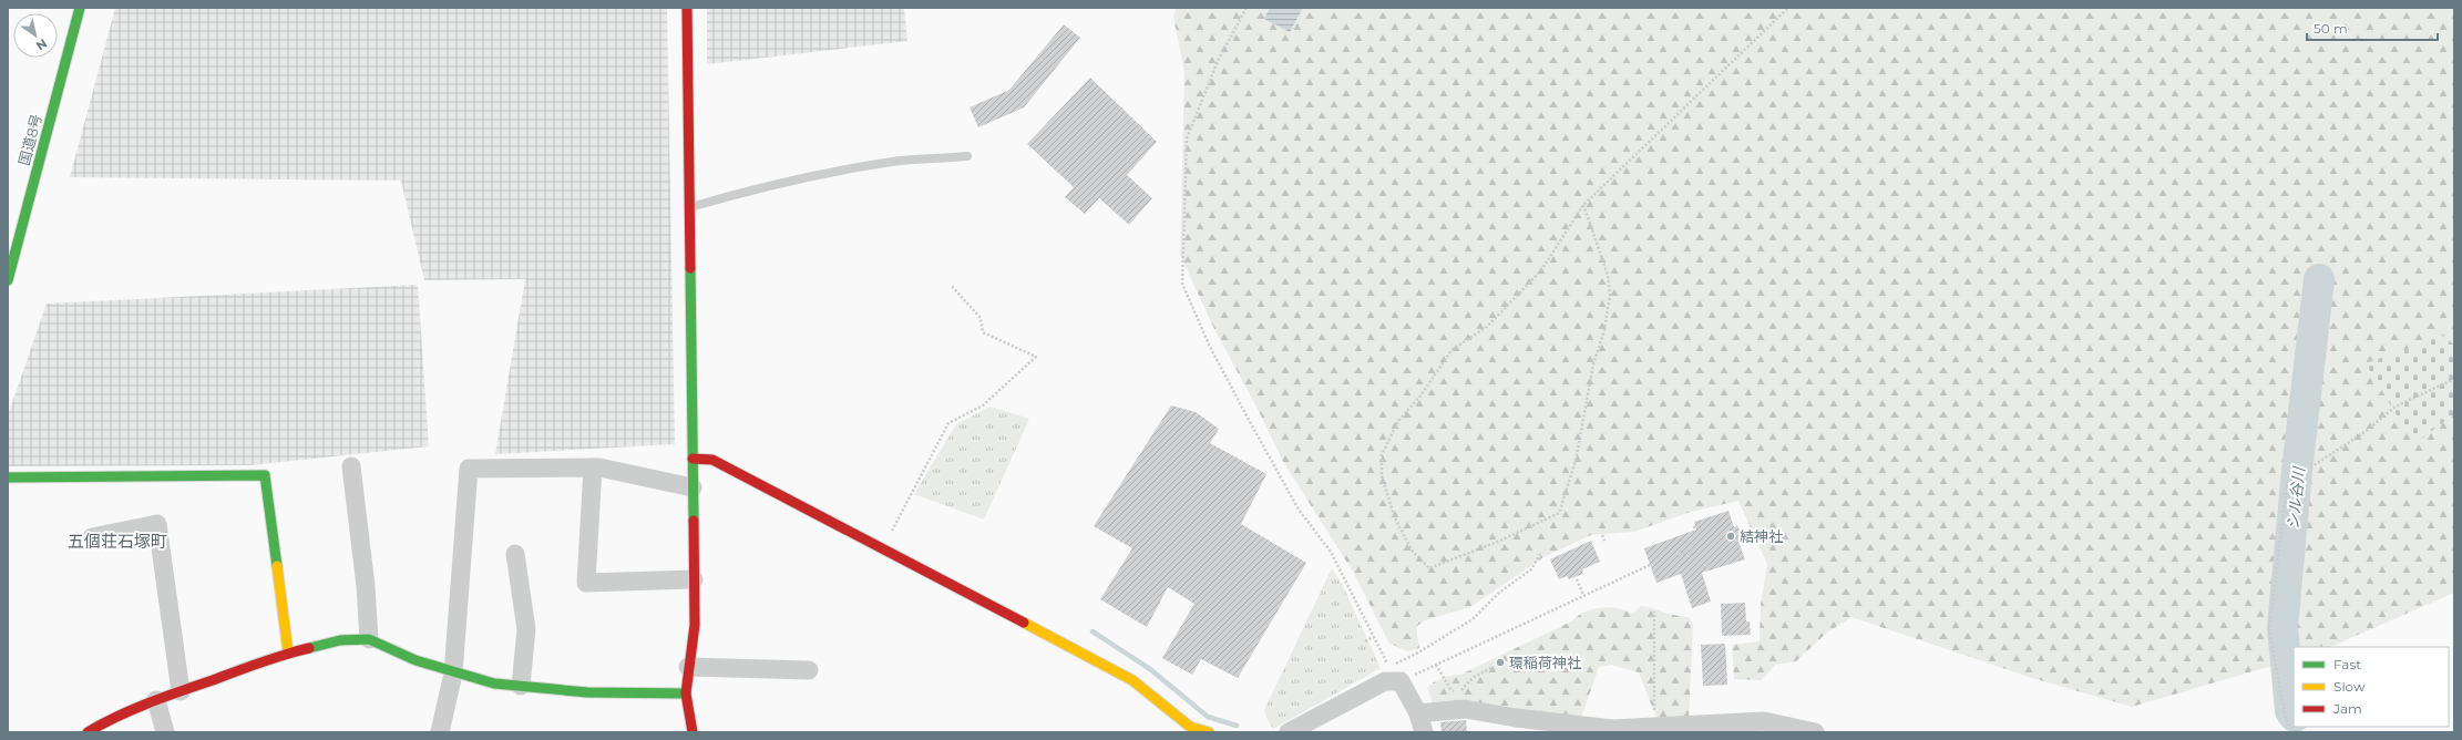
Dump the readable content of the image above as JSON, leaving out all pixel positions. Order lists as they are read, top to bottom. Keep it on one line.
{"streets":{"main road":["国道8号"]},"districts":["五個荘石塚町"],"water":["シル谷川"],"places":["結神社","環稲荷神社"],"legend":["Fast","Slow","Jam"],"scale_bar":"50 m","north":"bottom right"}
